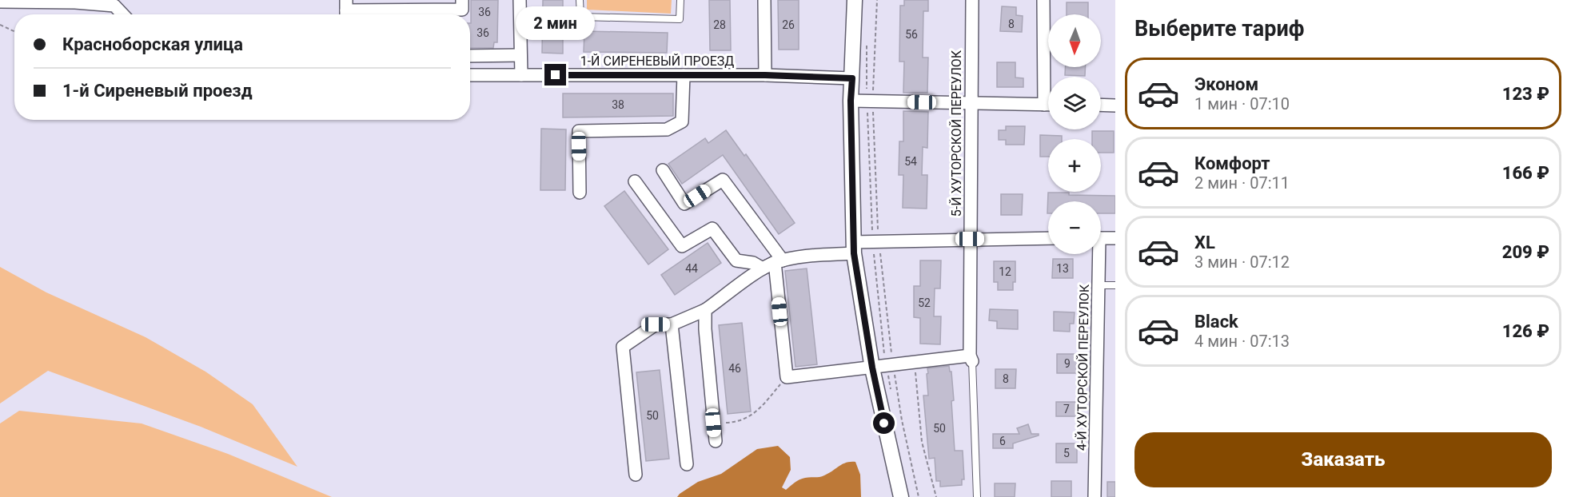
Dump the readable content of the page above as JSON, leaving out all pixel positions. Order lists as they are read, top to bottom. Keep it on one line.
{"streets":{"street":["1-Й СИРЕНЕВЫЙ ПРОЕЗД","5-Й ХУТОРСКОЙ ПЕРЕУЛОК","4-Й ХУТОРСКОЙ ПЕРЕУЛОК"]},"house_numbers":["36","8","28","26","36","56","38","54","44","13","12","52","9","46","8","7","50","50","6","5"],"north":"bottom","page":{"heading":"Выберите тариф","bubble":"2 мин","map_buttons":["+","−"],"banner":["Красноборская улица","1-й Сиреневый проезд"],"list":[{"name":"Эконом","note":"1 мин · 07:10","value":"123 ₽"},{"name":"Комфорт","note":"2 мин · 07:11","value":"166 ₽"},{"name":"XL","note":"3 мин · 07:12","value":"209 ₽"},{"name":"Black","note":"4 мин · 07:13","value":"126 ₽"}],"buttons":"Заказать"}}
